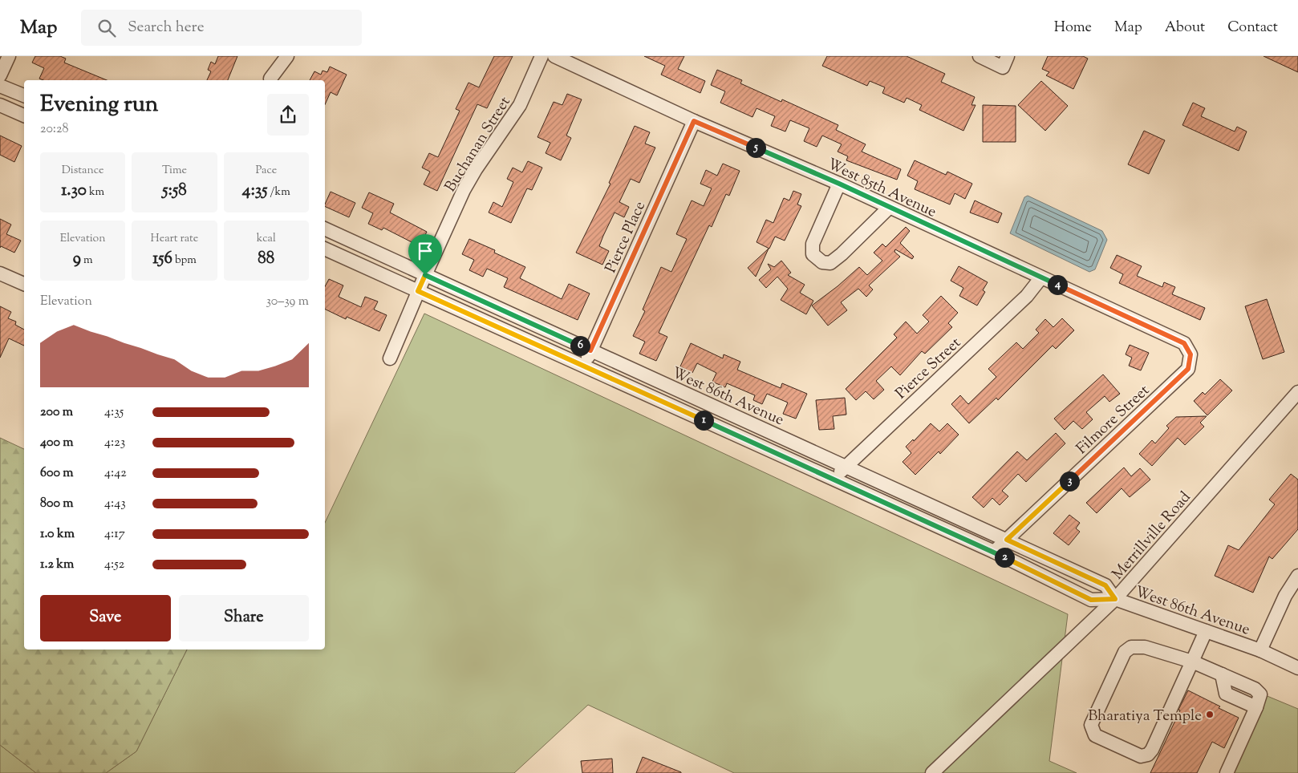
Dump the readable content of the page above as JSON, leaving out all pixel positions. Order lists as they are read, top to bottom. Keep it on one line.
{"streets":{"street":["Buchanan Street","West 85th Avenue","Pierce Place","Pierce Street","West 86th Avenue","Filmore Street","Merrillville Road"]},"crossings":[["Buchanan Street","West 86th Avenue"],["West 85th Avenue","Pierce Place"],["West 85th Avenue","Pierce Street"],["West 85th Avenue","Filmore Street"],["Pierce Place","West 86th Avenue"],["Pierce Street","West 86th Avenue"],["West 86th Avenue","Filmore Street"],["West 86th Avenue","Merrillville Road"]],"places":["Bharatiya Temple"],"page":{"header":"Map","search":"Search here","nav":["Home","Map","About","Contact"],"heading":["Evening run","20:28"],"pins":["5","4","6","1","3","2"],"stats":[["Distance","1.30 km"],["Time","5:58"],["Pace","4:35 /km"],["Elevation","9 m"],["Heart rate","156 bpm"],["kcal","88"]],"chart":["Elevation","30–39 m"],"list":[{"name":"200 m","note":"4:35"},{"name":"400 m","note":"4:23"},{"name":"600 m","note":"4:42"},{"name":"800 m","note":"4:43"},{"name":"1.0 km","note":"4:17"},{"name":"1.2 km","note":"4:52"}],"buttons":["Save","Share"]}}
